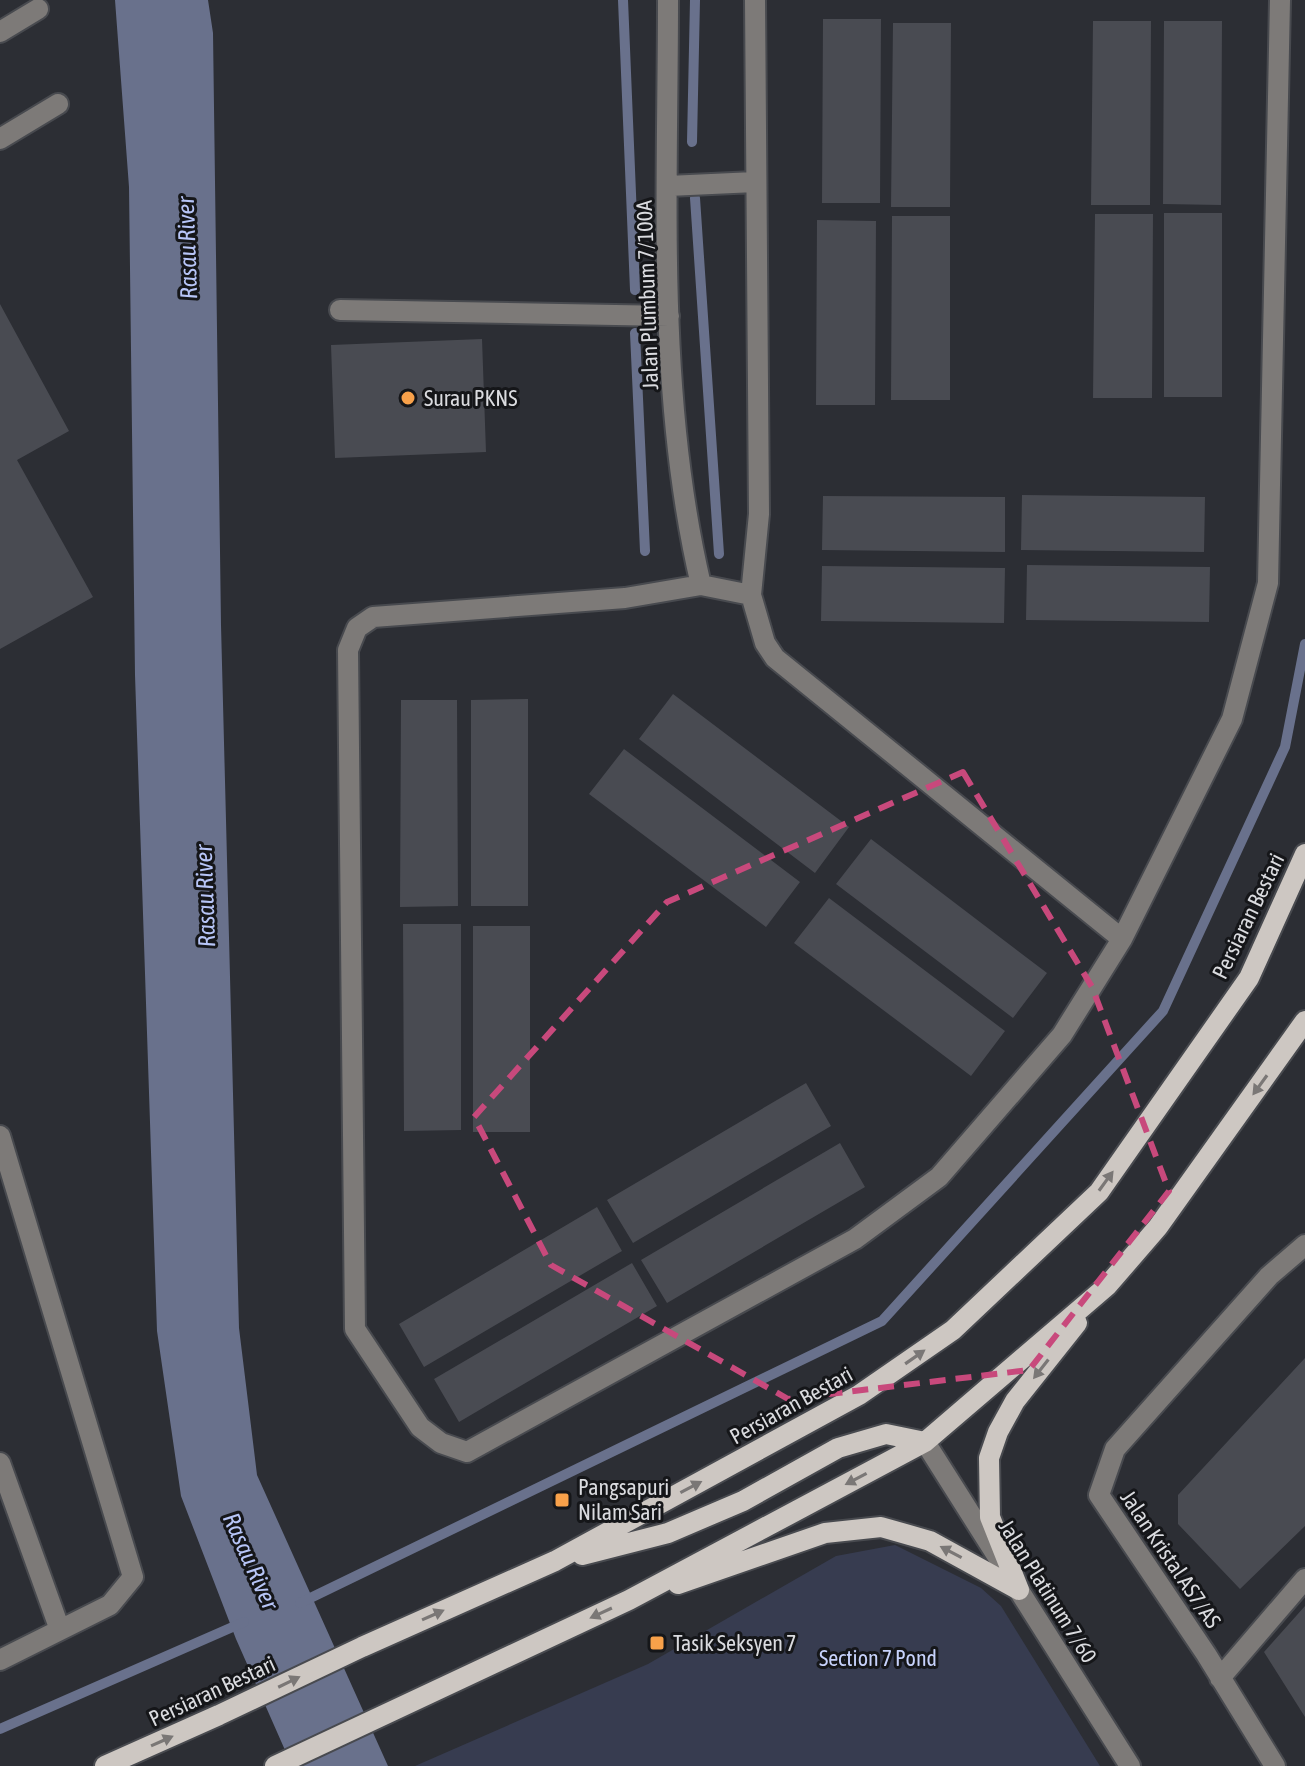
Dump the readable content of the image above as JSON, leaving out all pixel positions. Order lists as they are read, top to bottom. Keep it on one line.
{"streets":{"main road":["Persiaran Bestari"],"street":["Jalan Plumbum 7/100A","Jalan Kristal AS7/AS","Jalan Platinum 7/60"]},"water":["Rasau River"],"parks":["Section 7 Pond"],"places":{"other":["Surau PKNS"],"transit":["Pangsapuri Nilam Sari","Tasik Seksyen 7"]}}
